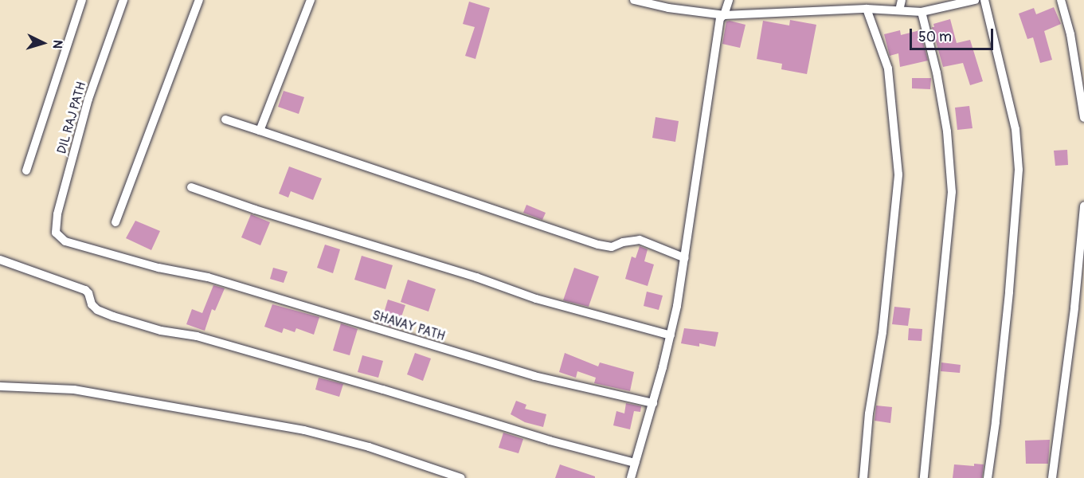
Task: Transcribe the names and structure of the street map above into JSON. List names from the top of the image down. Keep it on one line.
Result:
{"streets":{"street":["DIL RAJ PATH","SHAVAY PATH"]},"crossings":[["DIL RAJ PATH","SHAVAY PATH"]],"scale_bar":"50 m","north":"right"}
